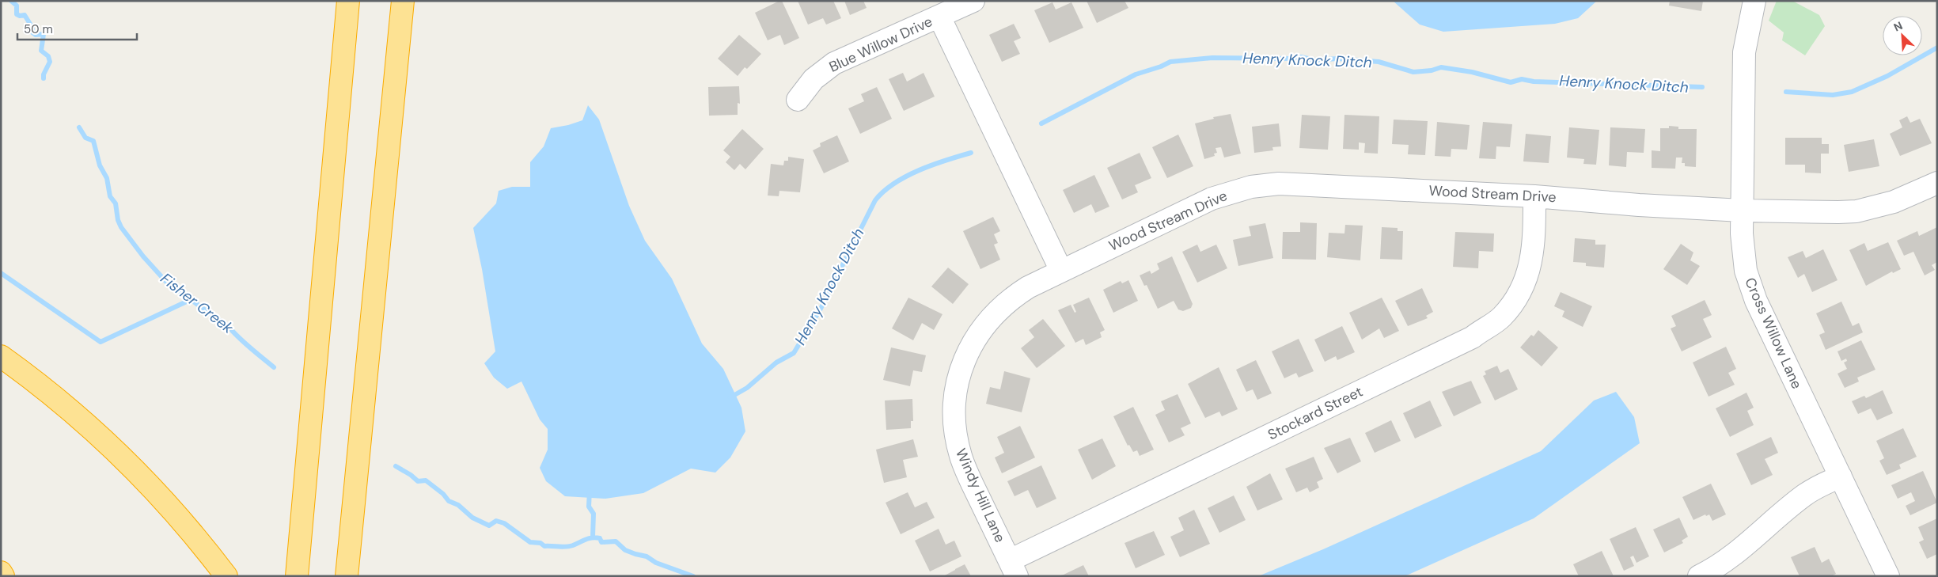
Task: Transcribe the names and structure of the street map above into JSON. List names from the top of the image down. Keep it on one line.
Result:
{"streets":{"street":["Blue Willow Drive","Wood Stream Drive","Cross Willow Lane","Stockard Street","Windy Hill Lane"]},"crossings":[["Wood Stream Drive","Cross Willow Lane"],["Wood Stream Drive","Stockard Street"],["Wood Stream Drive","Windy Hill Lane"],["Stockard Street","Windy Hill Lane"]],"water":["Henry Knock Ditch","Fisher Creek"],"scale_bar":"50 m","north":"top left"}
